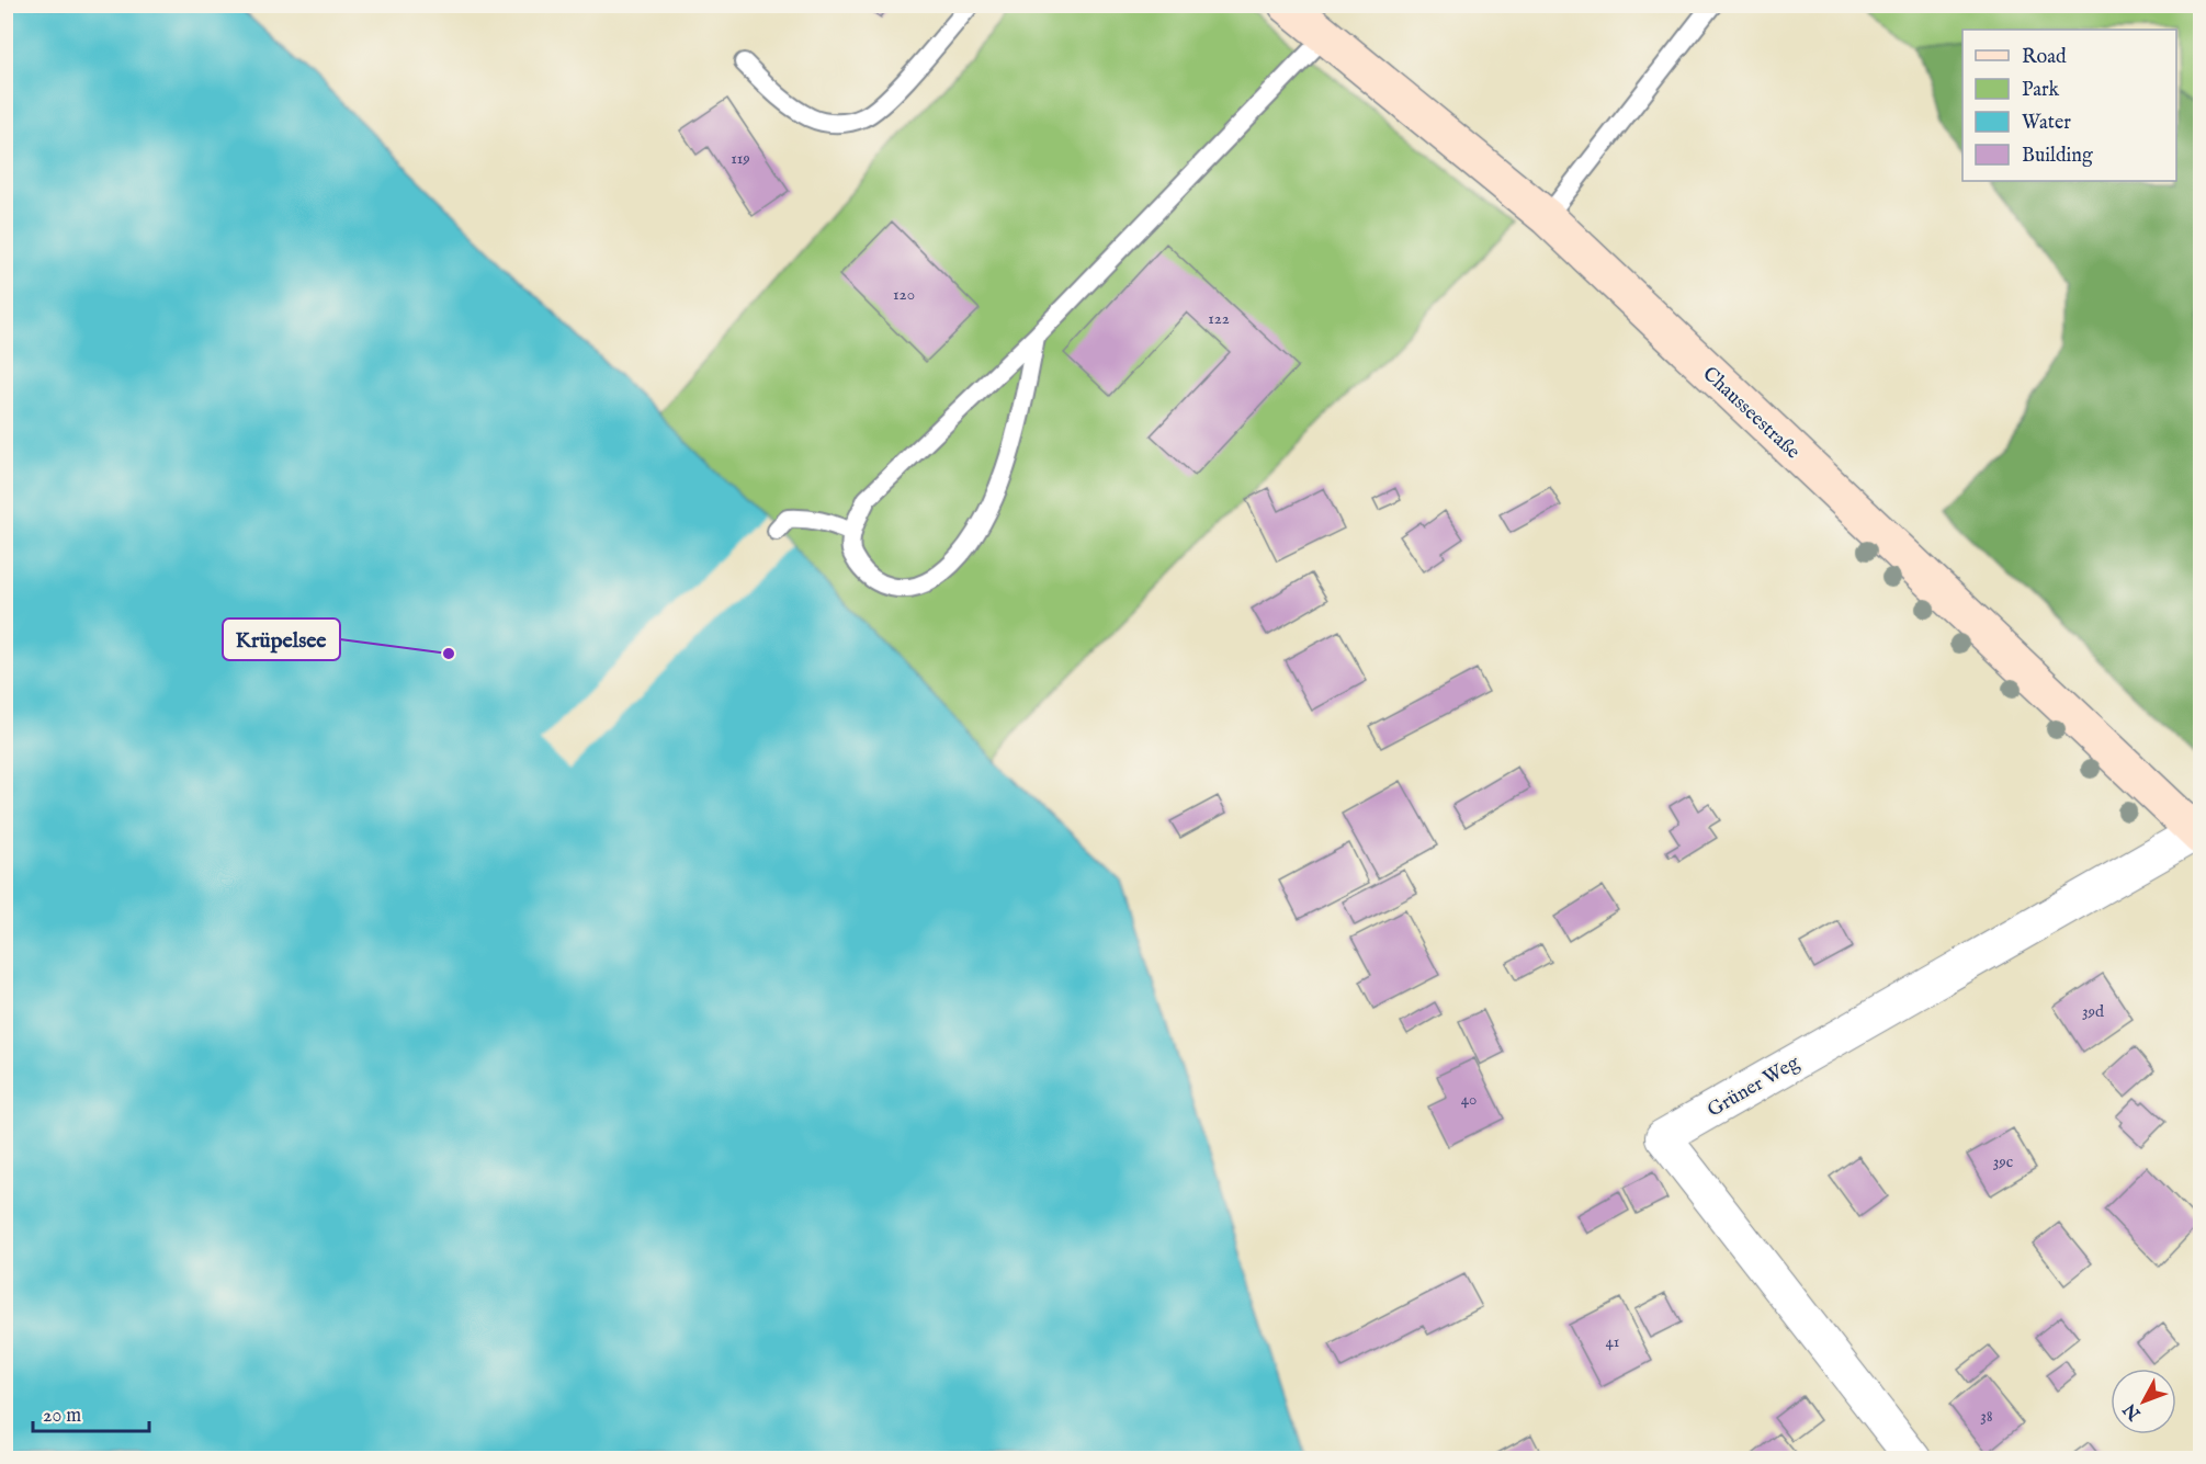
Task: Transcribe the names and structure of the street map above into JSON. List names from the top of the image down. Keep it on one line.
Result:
{"streets":{"main road":["Chausseestraße"],"street":["Grüner Weg"]},"crossings":[["Chausseestraße","Grüner Weg"]],"places":["Krüpelsee"],"house_numbers":["119","120","122","39d","40","39c","41","38"],"legend":["Road","Park","Water","Building"],"scale_bar":"20 m","north":"bottom left"}
